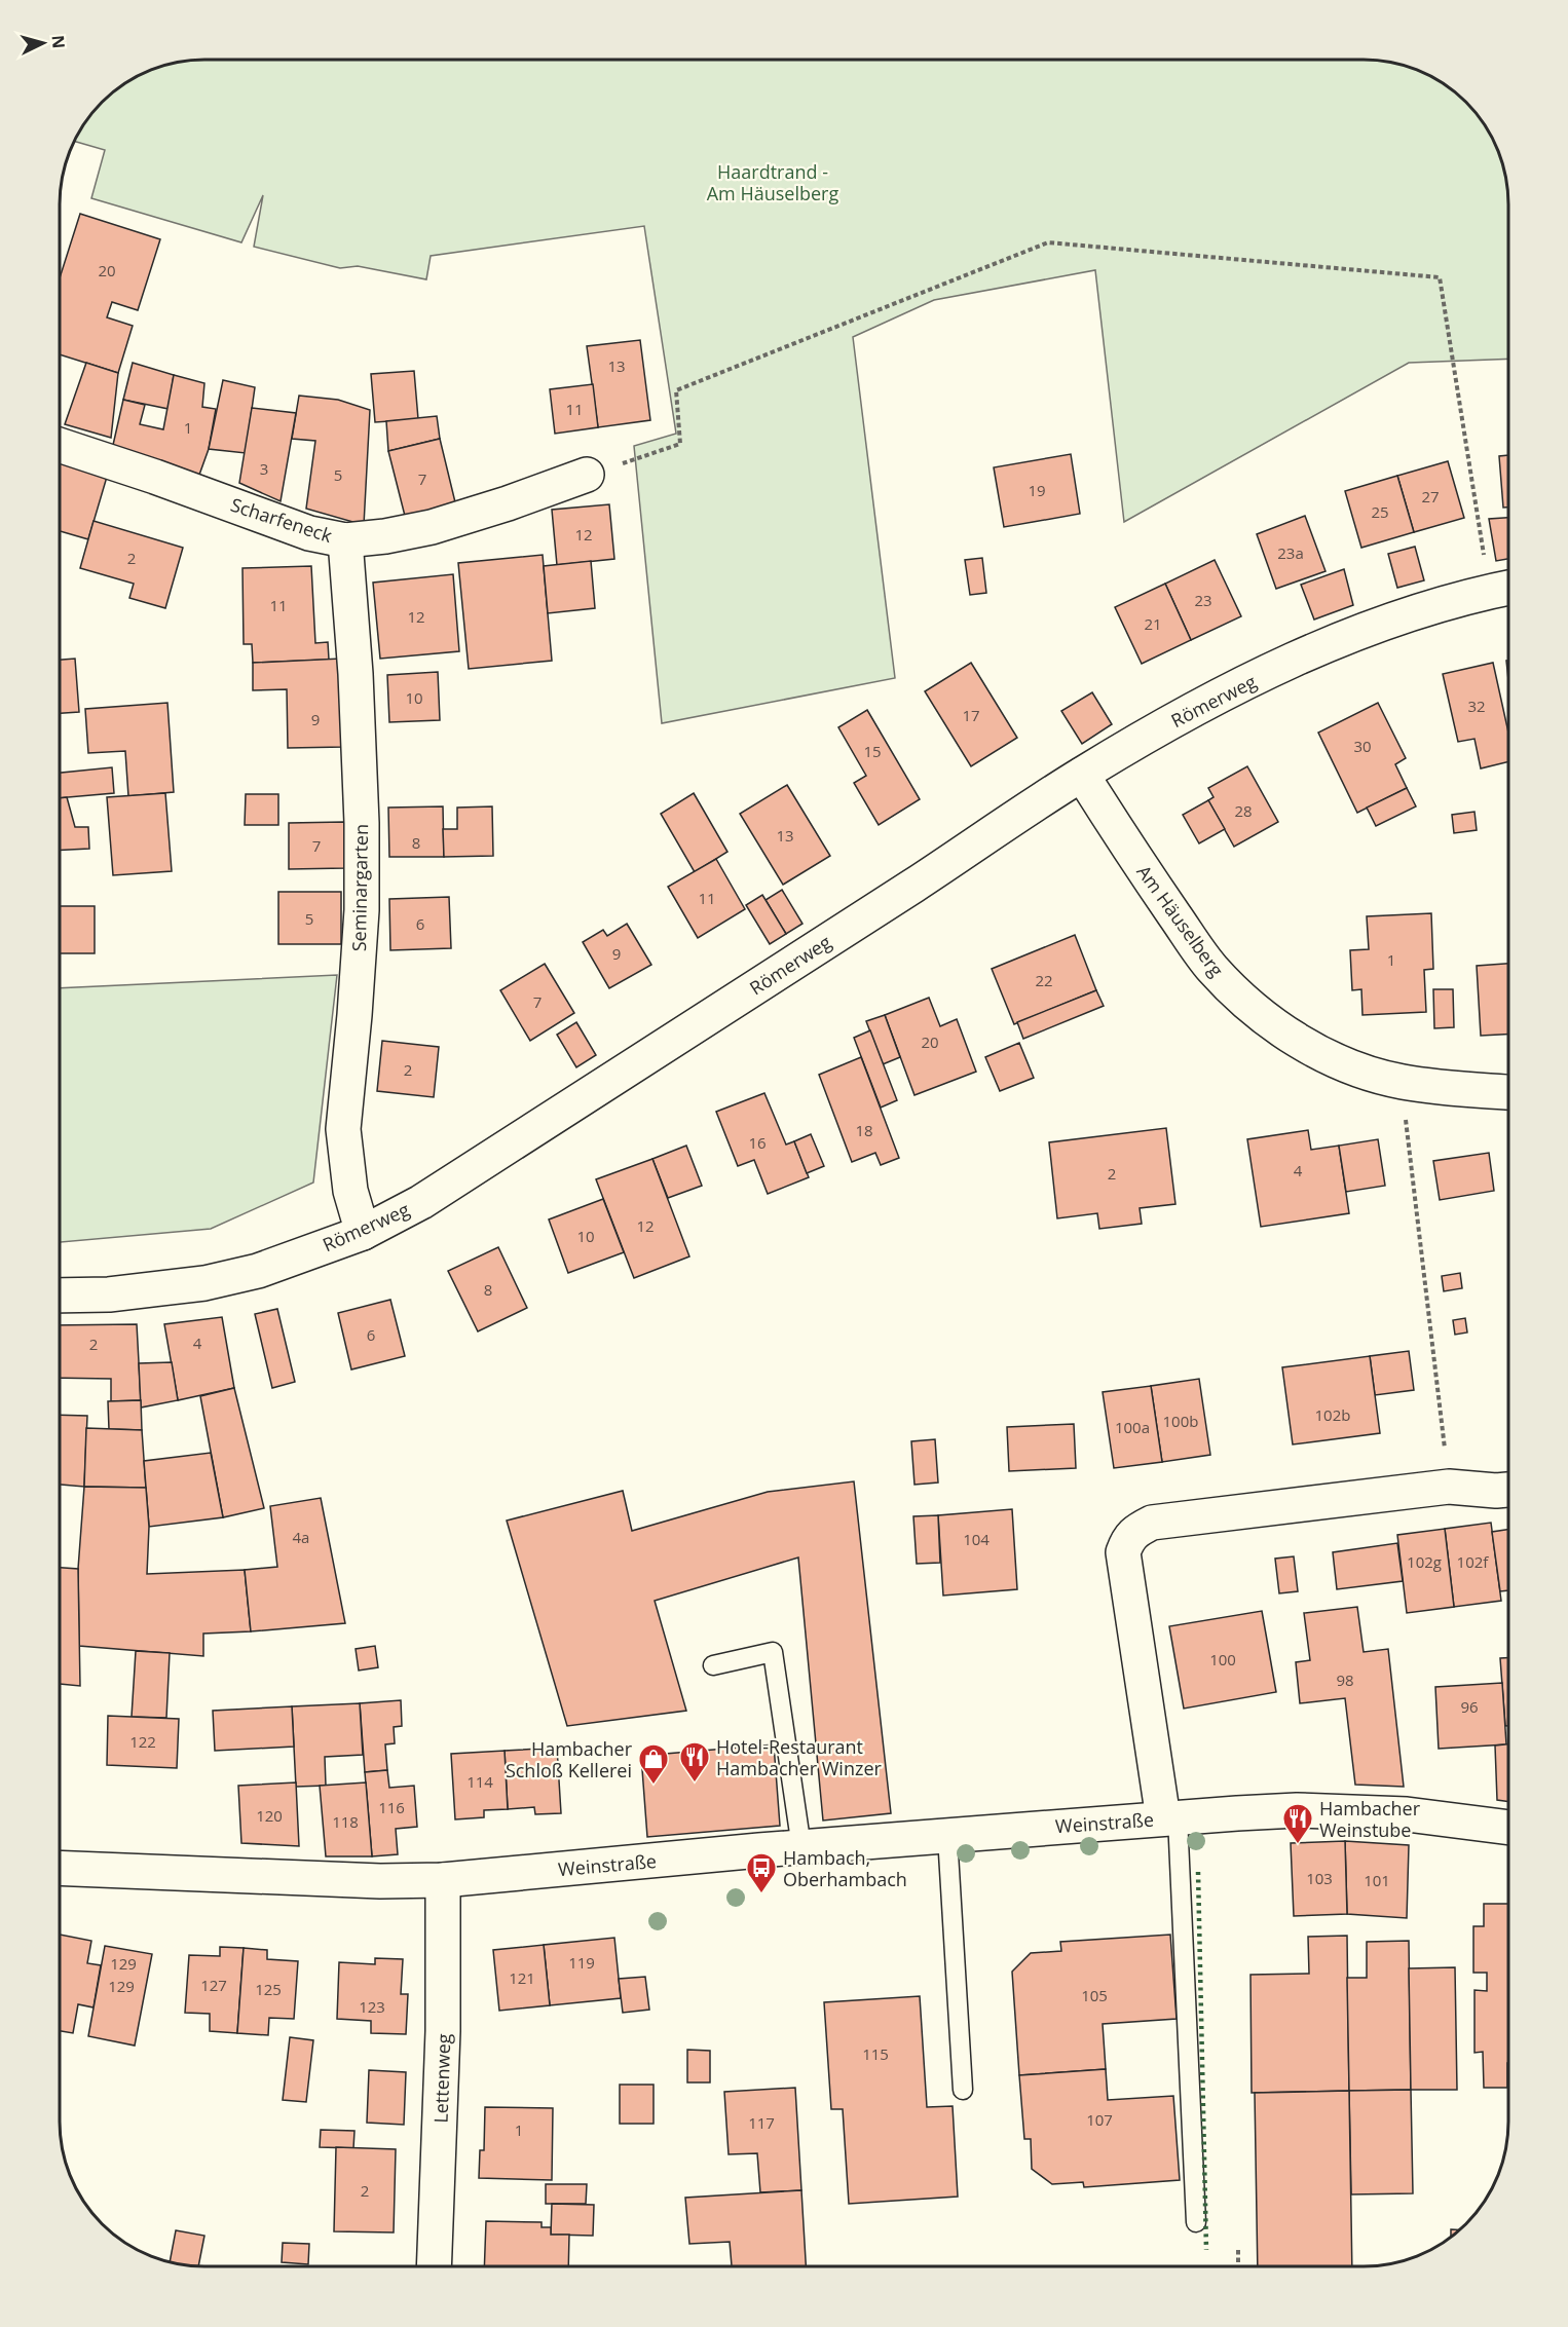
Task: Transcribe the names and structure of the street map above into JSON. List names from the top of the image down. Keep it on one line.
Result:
{"streets":{"street":["Scharfeneck","Römerweg","Seminargarten","Am Häuselberg","Weinstraße","Lettenweg"]},"crossings":[["Scharfeneck","Seminargarten"],["Römerweg","Seminargarten"],["Römerweg","Am Häuselberg"],["Weinstraße","Lettenweg"]],"parks":["Haardtrand - Am Häuselberg"],"places":{"restaurant":["Hotel-Restaurant Hambacher Winzer","Hambacher Weinstube"],"shop":["Hambacher Schloß Kellerei"],"bus stop":["Hambach, Oberhambach"]},"house_numbers":["20","13","11","1","3","5","7","19","27","25","12","23a","2","23","11","12","21","10","32","17","9","30","15","28","13","8","7","11","5","6","9","1","22","7","20","2","18","16","4","2","12","10","8","6","4","2","102b","100b","100a","4a","104","102g","102f","100","98","96","122","114","116","120","118","103","101","119","129","121","127","129","125","105","123","115","107","117","1","2"],"north":"right"}
